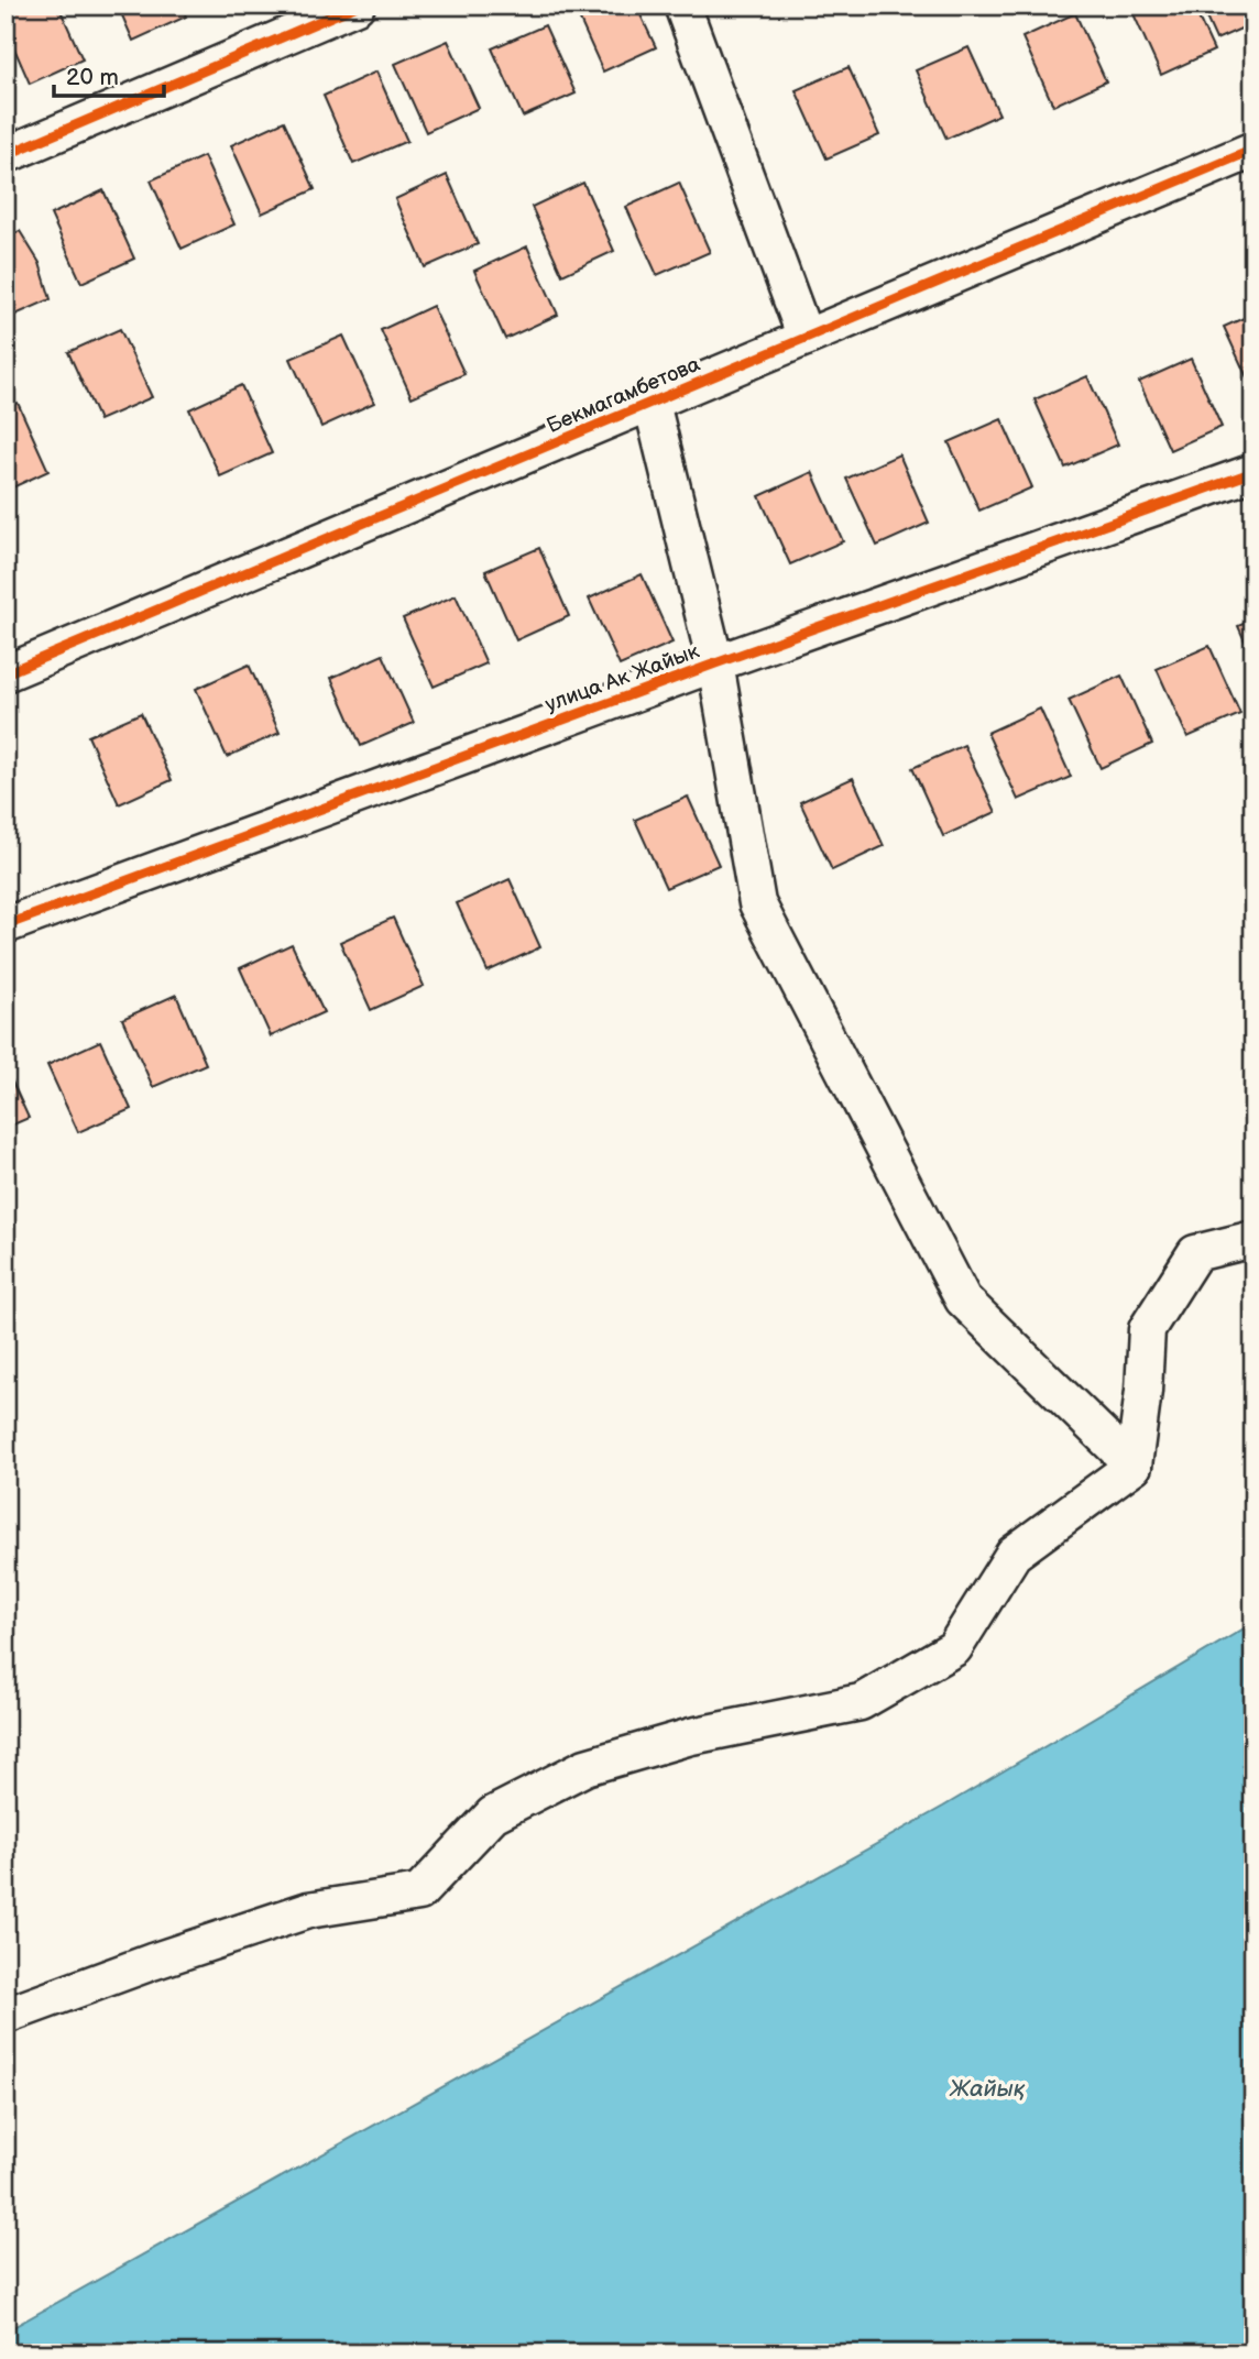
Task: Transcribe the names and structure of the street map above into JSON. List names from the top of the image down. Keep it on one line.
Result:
{"streets":{"street":["Бекмагамбетова","улица Ак Жайык"]},"water":["Жайық"],"scale_bar":"20 m"}
